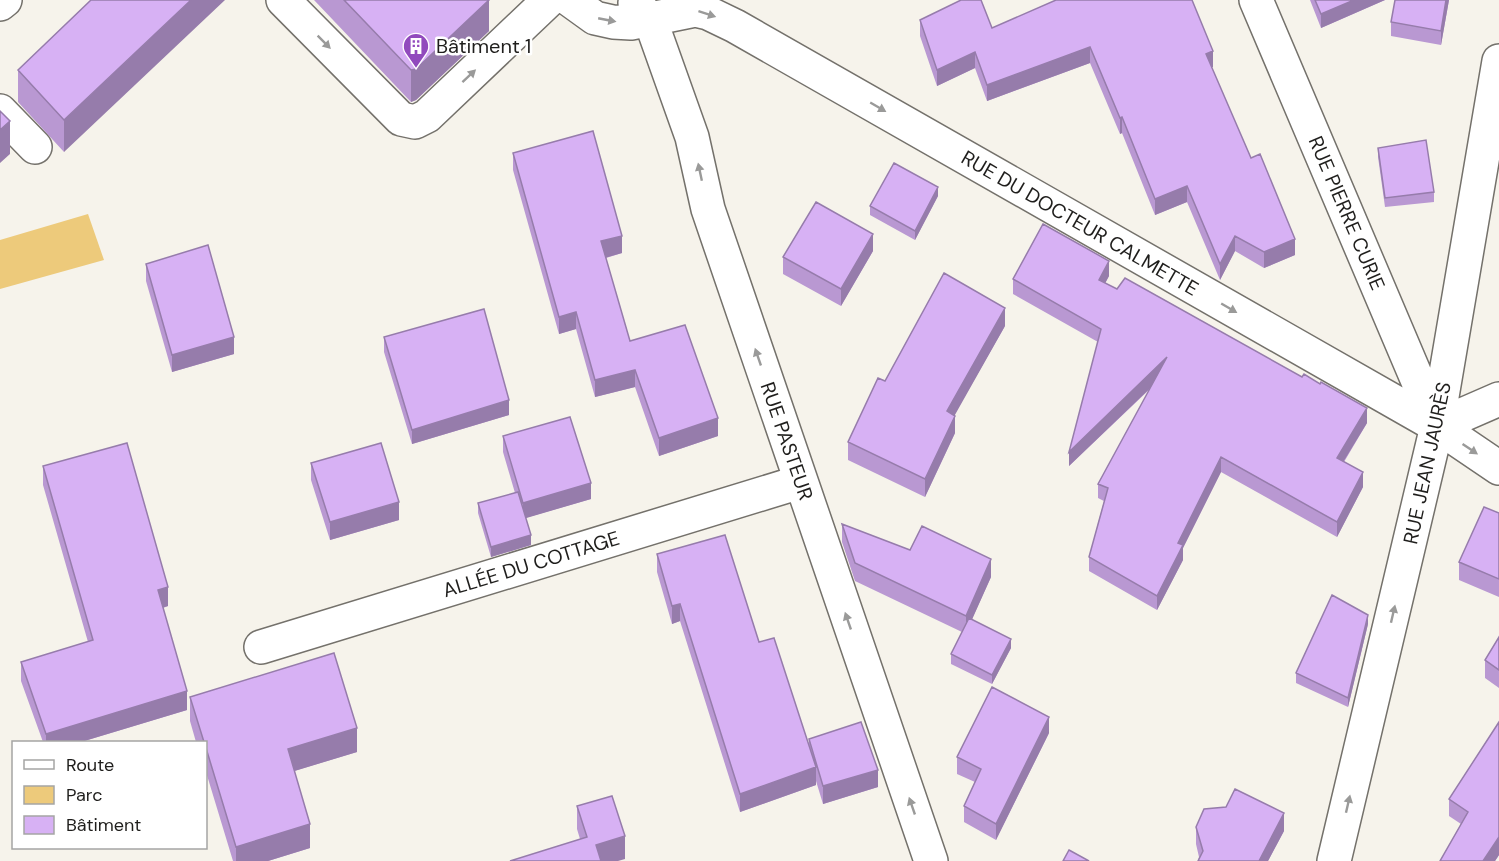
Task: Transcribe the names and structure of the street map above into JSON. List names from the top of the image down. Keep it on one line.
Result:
{"streets":{"street":["RUE PIERRE CURIE","RUE DU DOCTEUR CALMETTE","RUE PASTEUR","RUE JEAN JAURÈS","ALLÉE DU COTTAGE"]},"crossings":[["RUE PIERRE CURIE","RUE DU DOCTEUR CALMETTE"],["RUE PIERRE CURIE","RUE JEAN JAURÈS"],["RUE DU DOCTEUR CALMETTE","RUE PASTEUR"],["RUE DU DOCTEUR CALMETTE","RUE JEAN JAURÈS"],["RUE PASTEUR","ALLÉE DU COTTAGE"]],"one_way":["RUE DU DOCTEUR CALMETTE","RUE PASTEUR","RUE JEAN JAURÈS"],"places":{"building":["Bâtiment 1"]},"legend":["Route","Parc","Bâtiment"]}
